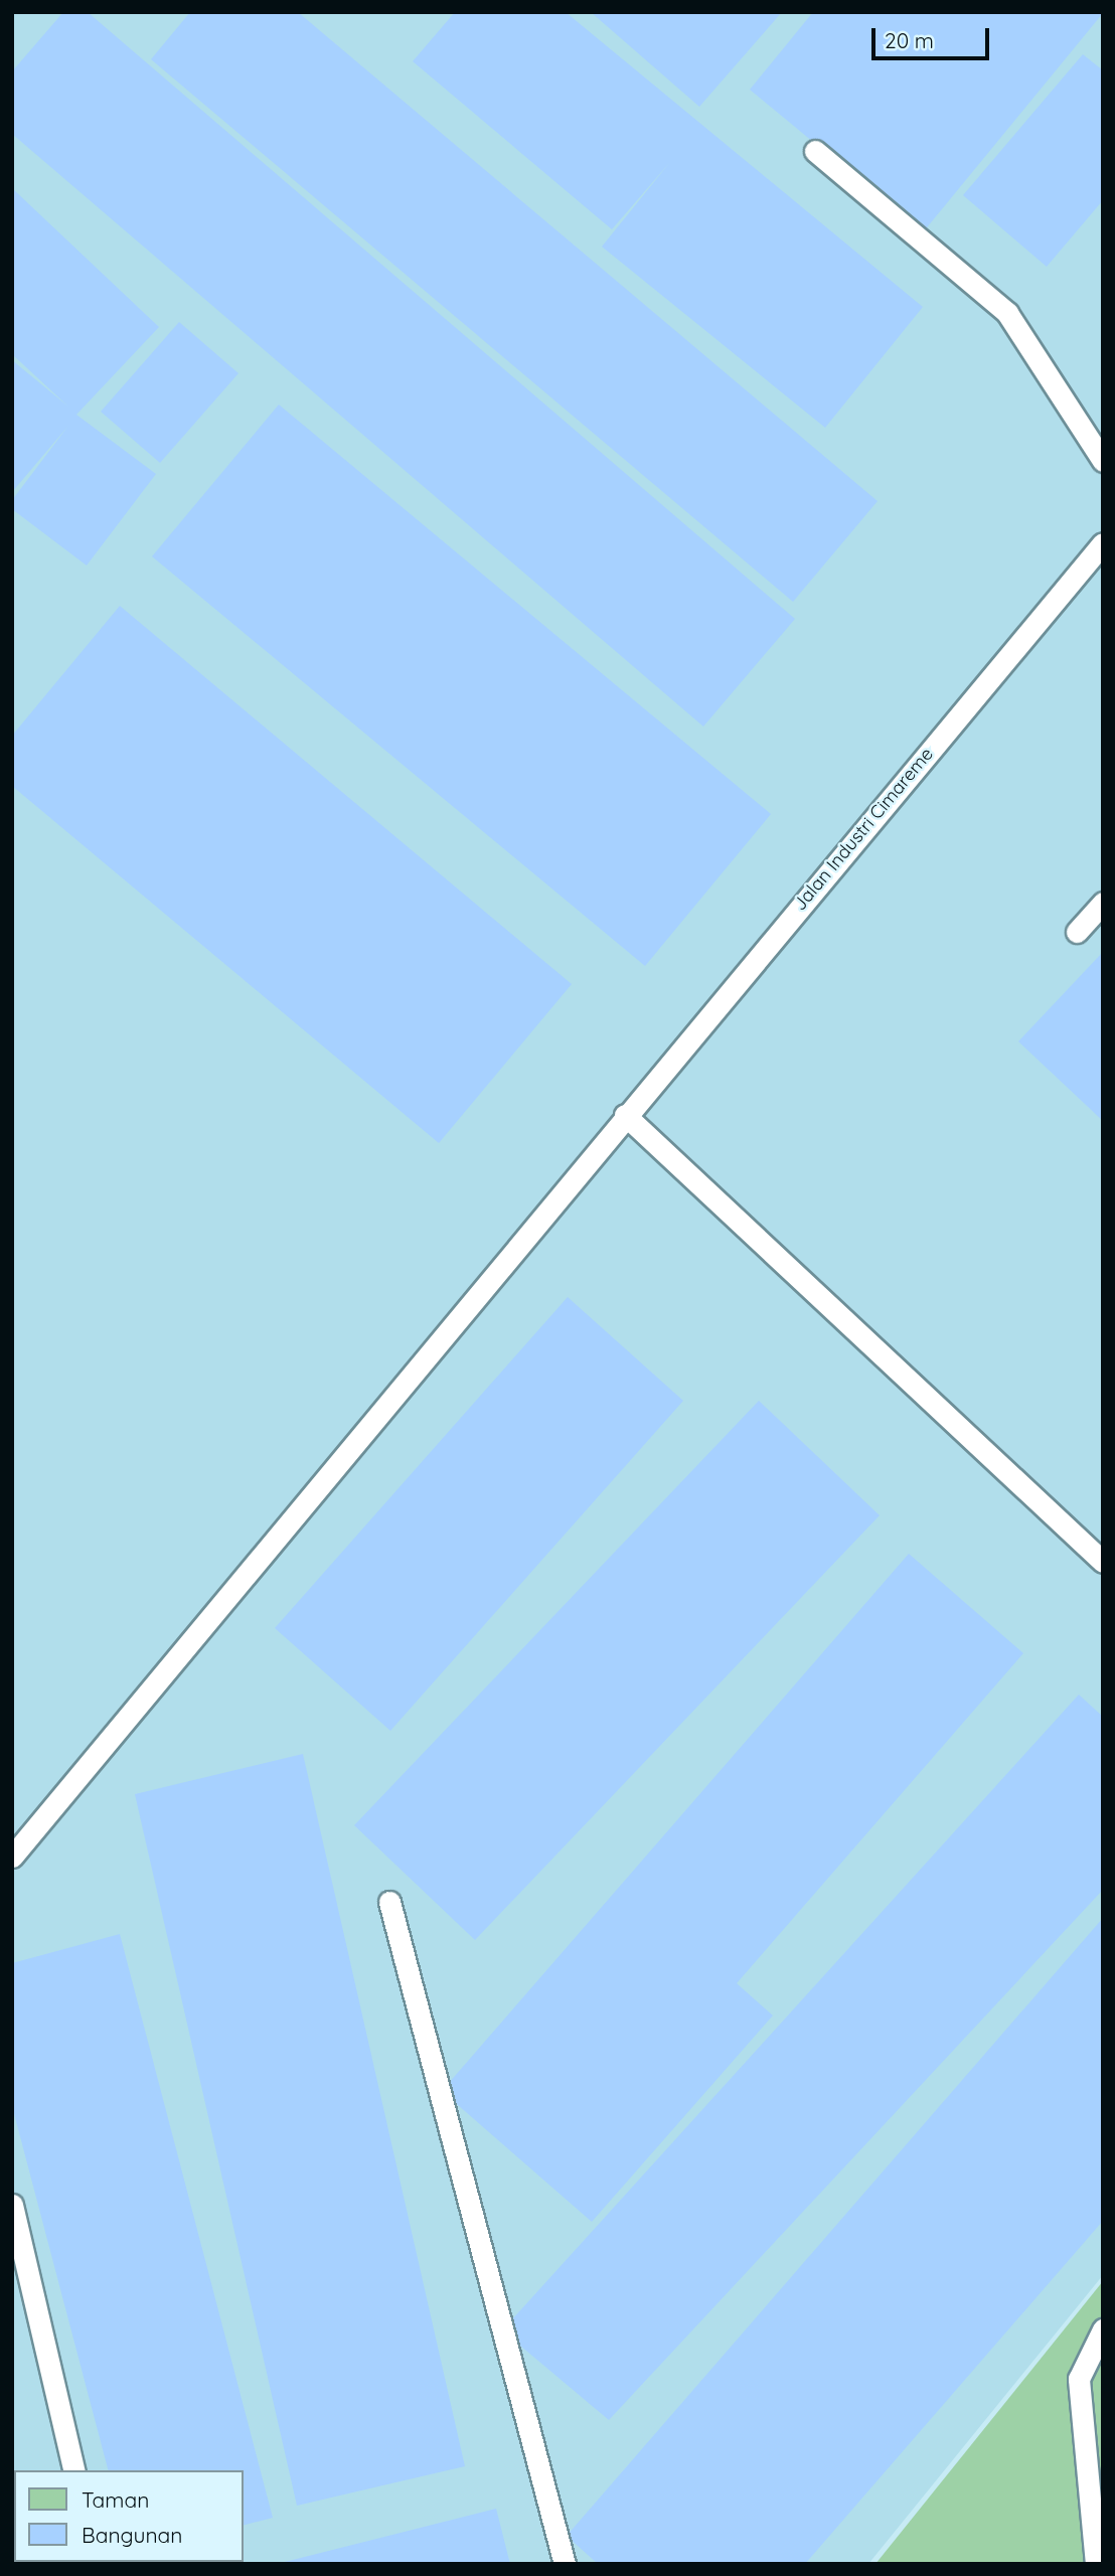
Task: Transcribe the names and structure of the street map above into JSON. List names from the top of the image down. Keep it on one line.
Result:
{"streets":{"lane":["Jalan Industri Cimareme"]},"legend":["Taman","Bangunan"],"scale_bar":"20 m"}
